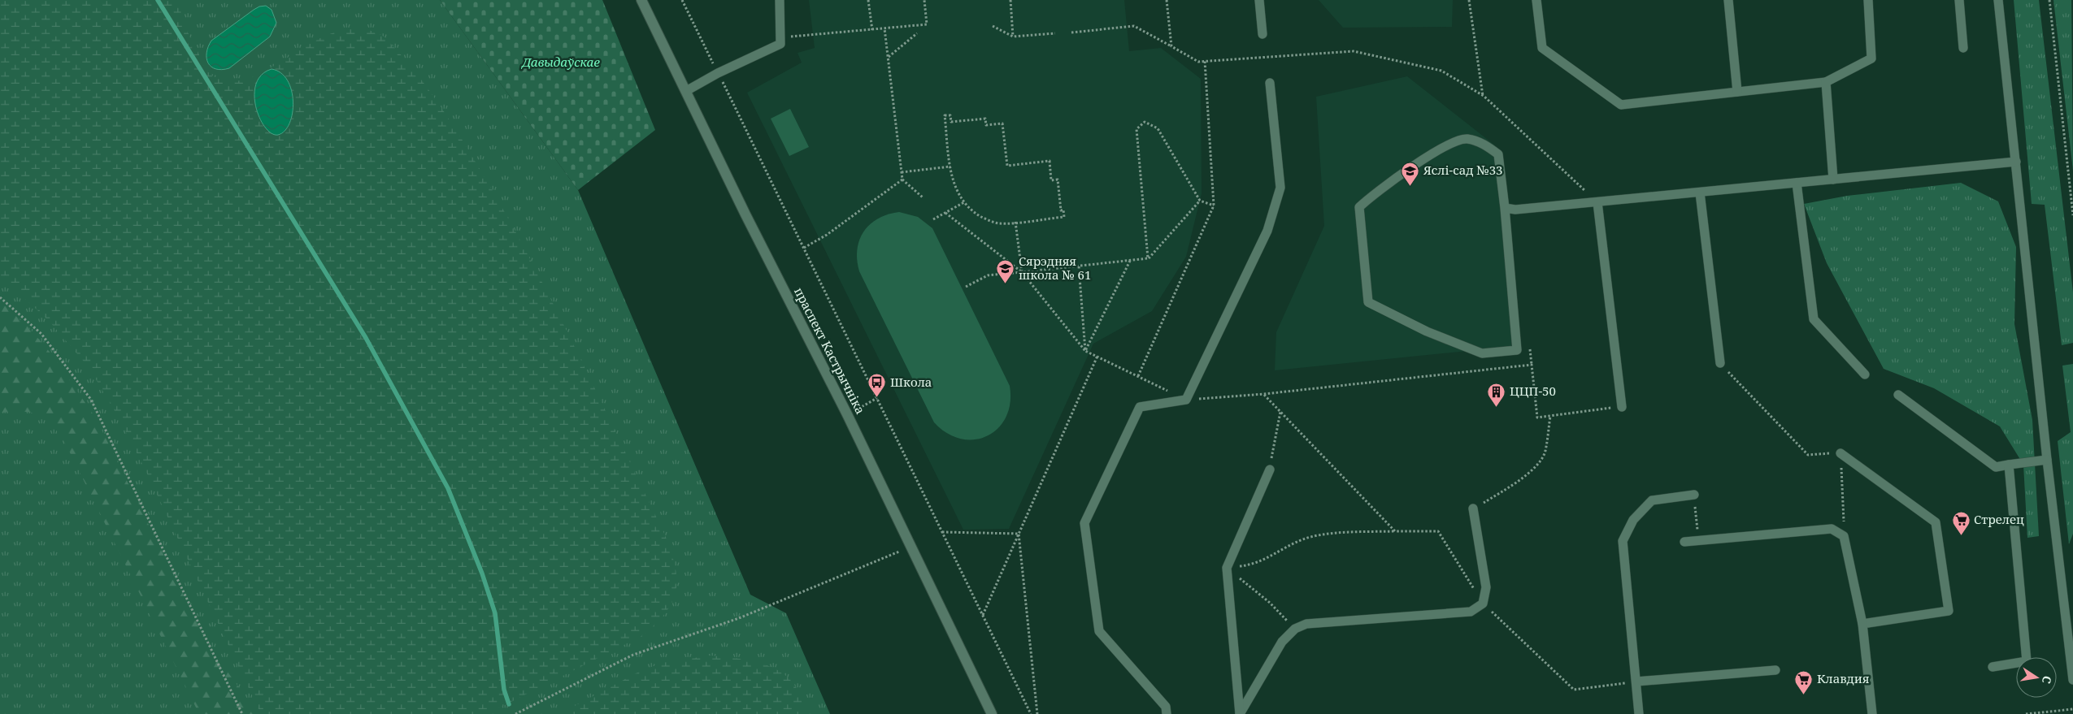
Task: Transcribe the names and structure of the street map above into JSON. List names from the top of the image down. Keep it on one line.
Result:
{"streets":{"main road":["праспект Кастрычніка"]},"parks":["Давыдаўскае"],"places":{"school or university":["Яслі-сад №33","Сярэдняя школа № 61"],"bus stop":["Школа"],"building":["ЦЦП-50"],"supermarket":["Стрелец","Клавдия"]},"north":"right"}
